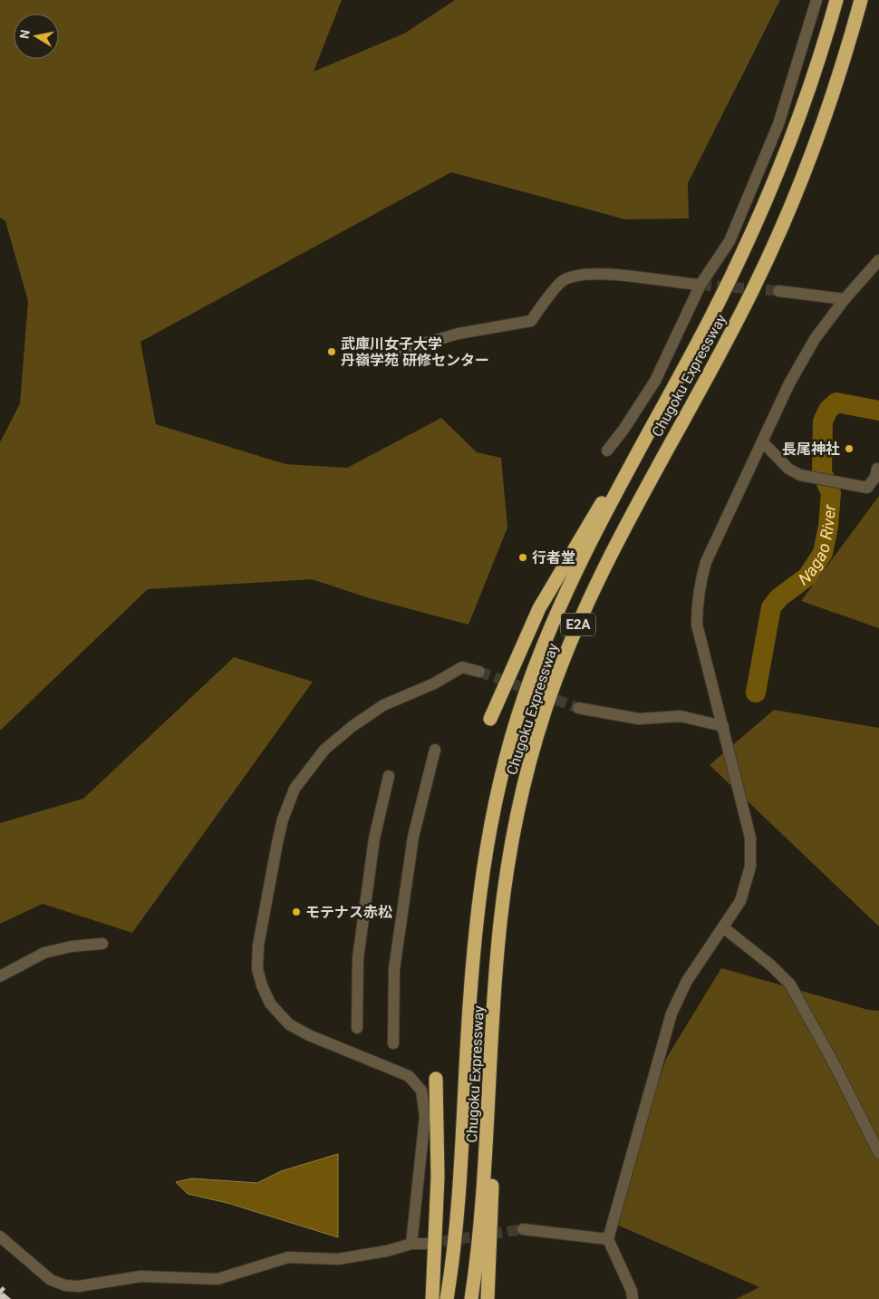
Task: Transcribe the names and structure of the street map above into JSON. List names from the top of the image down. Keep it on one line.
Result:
{"streets":{"highway":["Chugoku Expressway","E2A"]},"water":["Nagao River"],"places":["武庫川女子大学 丹嶺学苑 研修センター","長尾神社","行者堂","モテナス赤松"],"north":"left"}
